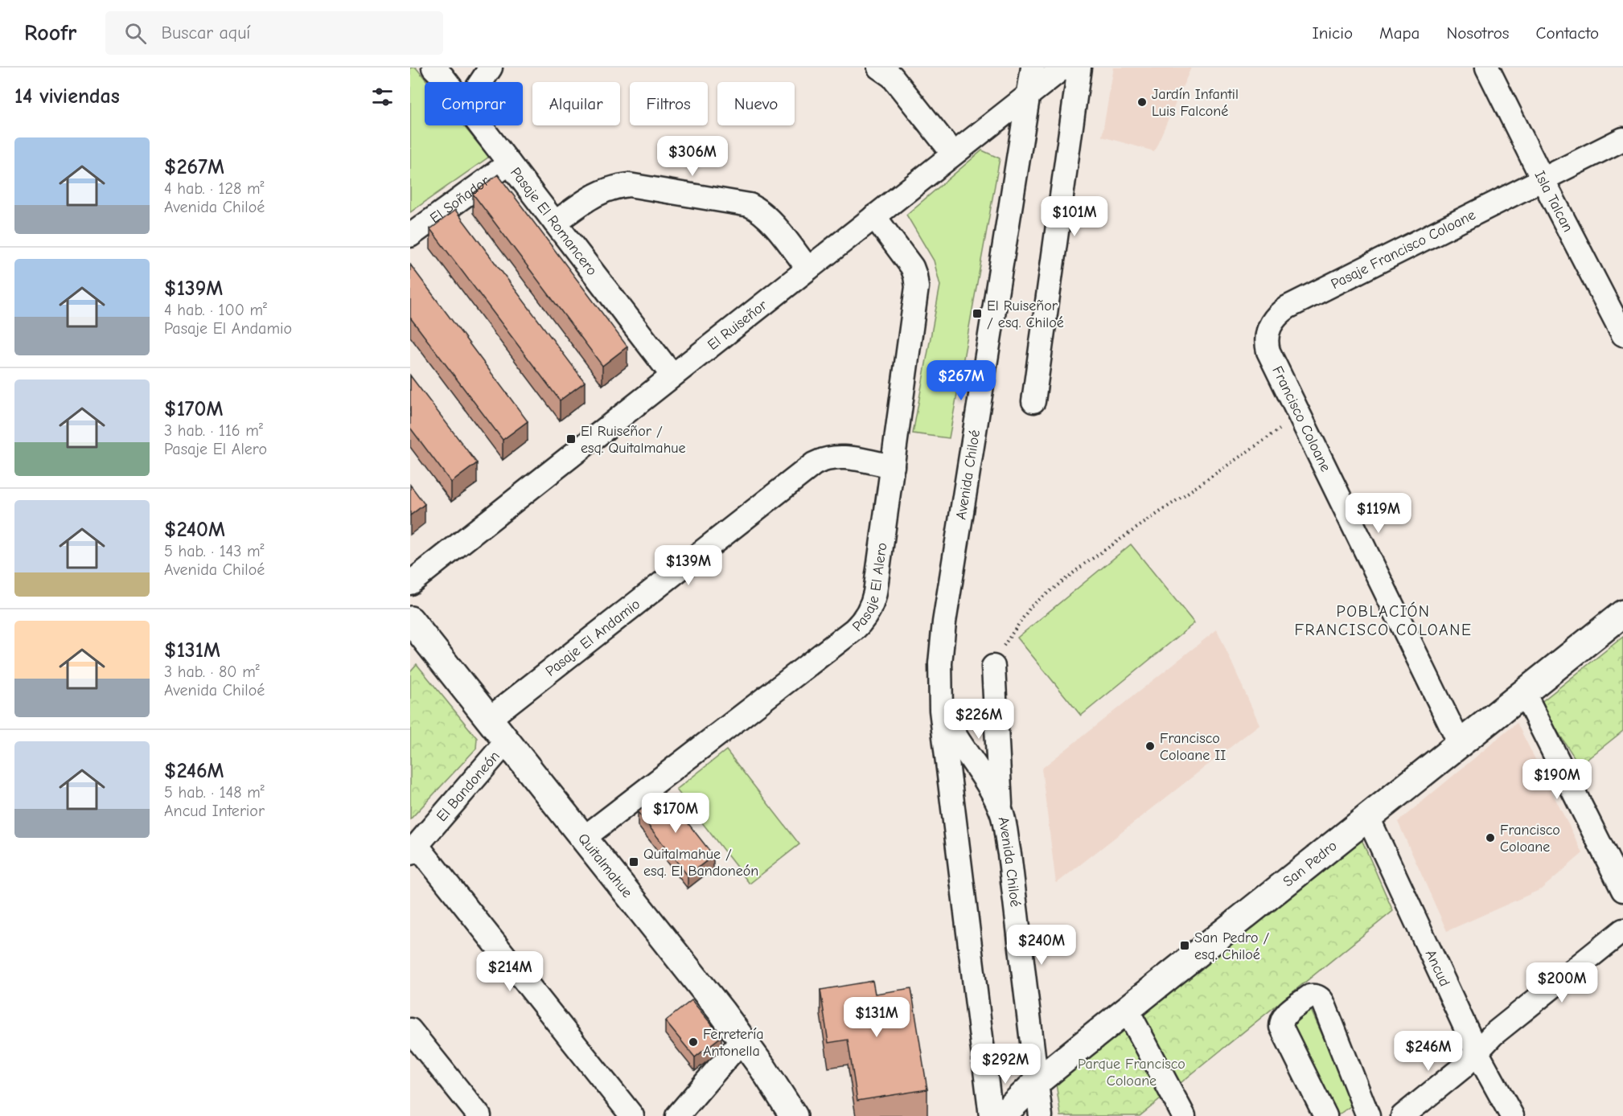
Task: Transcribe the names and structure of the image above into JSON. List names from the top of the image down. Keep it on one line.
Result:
{"streets":{"street":["El Soñador","Isla Talcan","Pasaje El Romancero","Pasaje Francisco Coloane","El Ruiseñor","Francisco Coloane","Avenida Chiloé","Pasaje El Alero","Pasaje El Andamio","El Bandoneón","San Pedro","Quitalmahue","Ancud"]},"crossings":[["El Soñador","Pasaje El Romancero"],["Isla Talcan","Pasaje Francisco Coloane"],["Pasaje El Romancero","El Ruiseñor"],["Pasaje Francisco Coloane","Francisco Coloane"],["El Ruiseñor","Avenida Chiloé"],["El Ruiseñor","Pasaje El Alero"],["Francisco Coloane","San Pedro"],["Avenida Chiloé","San Pedro"],["Pasaje El Alero","Pasaje El Andamio"],["Pasaje El Alero","Quitalmahue"],["Pasaje El Andamio","Quitalmahue"],["El Bandoneón","Quitalmahue"],["San Pedro","Ancud"]],"districts":["POBLACIÓN FRANCISCO COLOANE"],"parks":["Parque Francisco Coloane"],"places":{"other":["Jardín Infantil Luis Falconé","Francisco Coloane II","Francisco Coloane","Ferretería Antonella"],"transit":["El Ruiseñor / esq. Chiloé","El Ruiseñor / esq. Quitalmahue","Quitalmahue / esq. El Bandoneón","San Pedro / esq. Chiloé"]},"page":{"header":"Roofr","search":"Buscar aquí","nav":["Inicio","Mapa","Nosotros","Contacto"],"heading":"14 viviendas","chip":["Comprar","Alquilar","Filtros","Nuevo"],"list":[{"name":"$267M","note":"4 hab. · 128 m² · Avenida Chiloé"},{"name":"$139M","note":"4 hab. · 100 m² · Pasaje El Andamio"},{"name":"$170M","note":"3 hab. · 116 m² · Pasaje El Alero"},{"name":"$240M","note":"5 hab. · 143 m² · Avenida Chiloé"},{"name":"$131M","note":"3 hab. · 80 m² · Avenida Chiloé"},{"name":"$246M","note":"5 hab. · 148 m² · Ancud Interior"}],"price":["$306M","$101M","$267M","$119M","$139M","$226M","$190M","$170M","$240M","$214M","$200M","$131M","$246M","$292M"]}}
